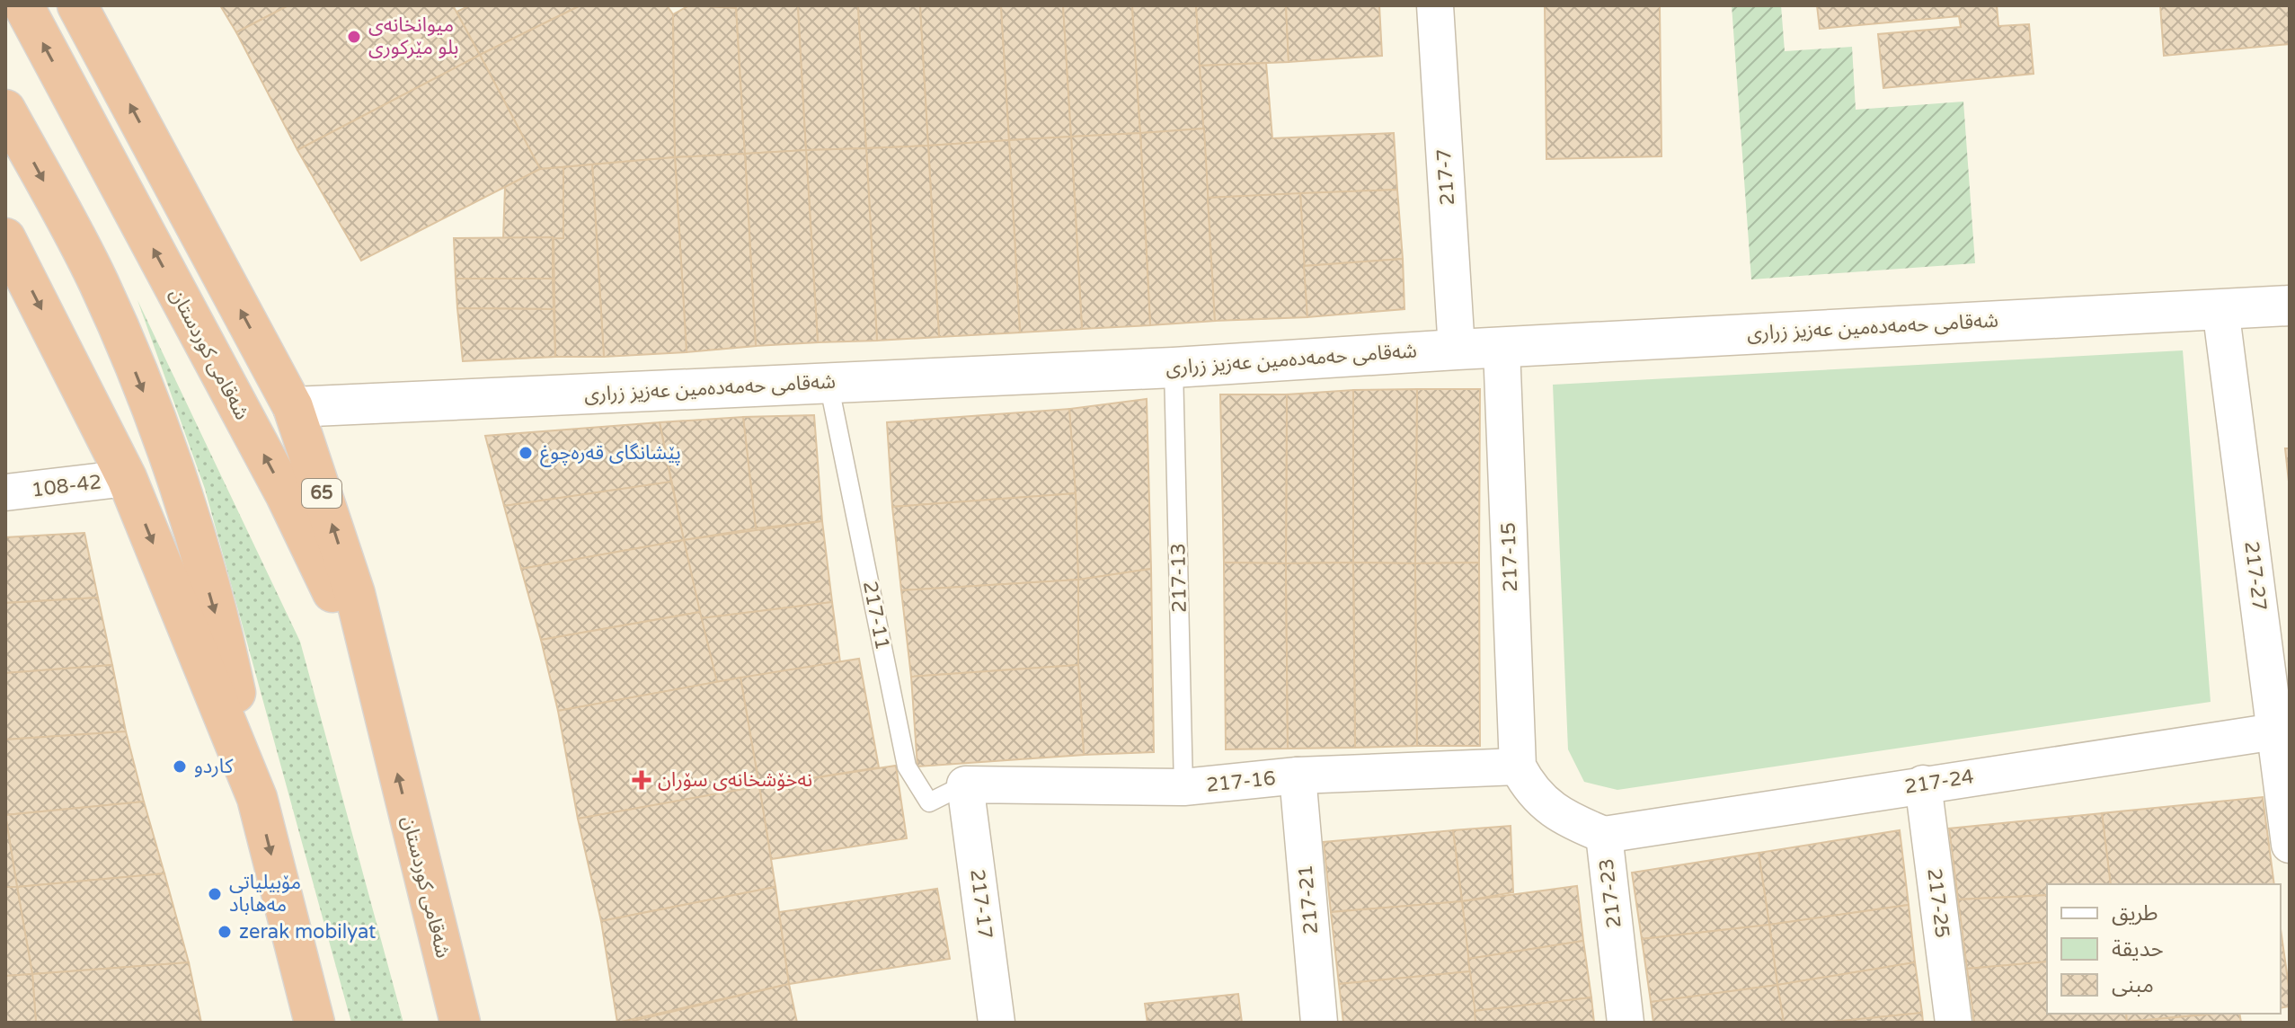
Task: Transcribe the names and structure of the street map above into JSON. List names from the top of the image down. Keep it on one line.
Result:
{"streets":{"highway":["شەقامی کوردستان","65"],"street":["217-7","شەقامی حەمەدەمین عەزیز زراری","108-42","217-15","217-27","217-16","217-24","217-23","217-21","217-25","217-17"],"lane":["217-13","217-11"]},"crossings":[["217-7","شەقامی حەمەدەمین عەزیز زراری"],["شەقامی حەمەدەمین عەزیز زراری","شەقامی کوردستان"],["شەقامی حەمەدەمین عەزیز زراری","217-15"],["شەقامی حەمەدەمین عەزیز زراری","217-27"],["شەقامی حەمەدەمین عەزیز زراری","217-13"],["شەقامی حەمەدەمین عەزیز زراری","217-11"],["217-15","217-16"],["217-15","217-23"],["217-27","217-24"],["217-13","217-16"],["217-11","217-16"],["217-11","217-17"],["217-16","217-23"],["217-16","217-21"],["217-16","217-17"],["217-24","217-23"],["217-24","217-25"]],"places":{"other":["میوانخانەی بلو مێرکوری","پێشانگای قەرەچوغ","كاردو","مۆبیلیاتی مەهاباد","zerak mobilyat"],"health":["نەخۆشخانەی سۆران"]},"legend":["طريق","حديقة","مبنى"]}
